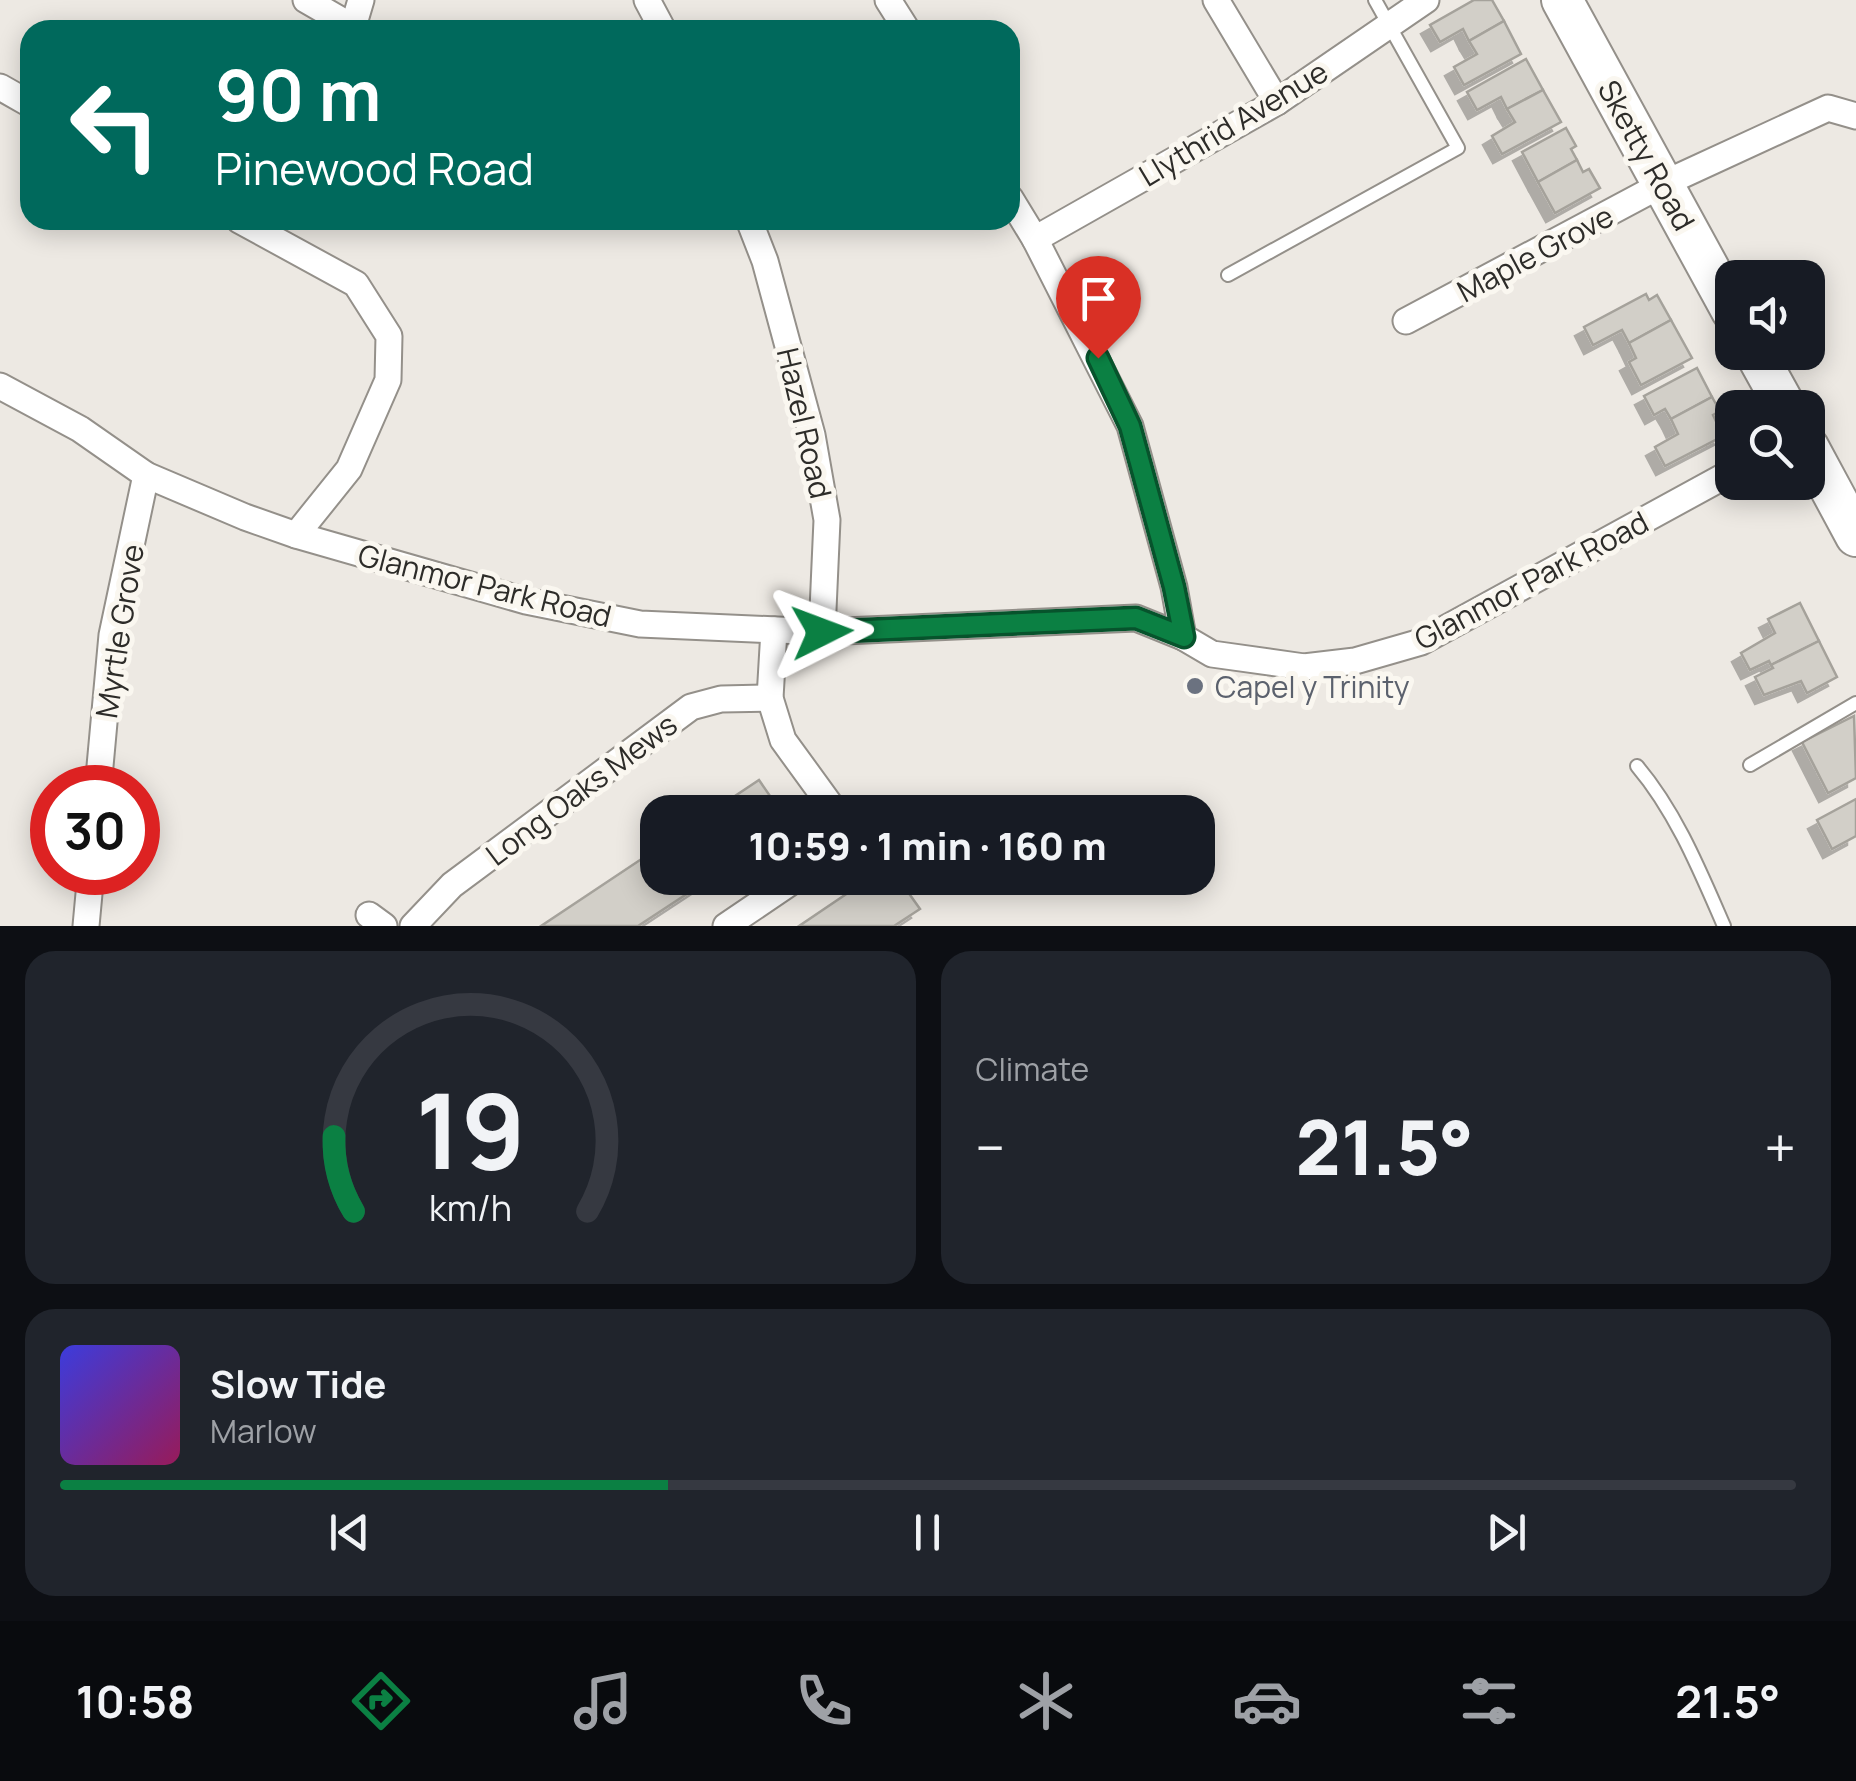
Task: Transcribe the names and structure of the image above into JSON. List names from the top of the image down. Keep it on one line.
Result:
{"streets":{"main road":["Sketty Road"],"street":["Llythrid Avenue","Maple Grove","Hazel Road","Glanmor Park Road","Myrtle Grove","Long Oaks Mews"]},"crossings":[["Sketty Road","Maple Grove"],["Hazel Road","Glanmor Park Road"],["Glanmor Park Road","Myrtle Grove"]],"places":["Capel y Trinity"],"page":{"turn":["90 m","Pinewood Road"],"limit":"30","trip":"10:59 · 1 min · 160 m","tile":"Climate","heat":["−","21.5°","+"],"song":["Slow Tide","Marlow"],"tabs":["10:58","21.5°"],"gauge":["19","km/h"]}}
